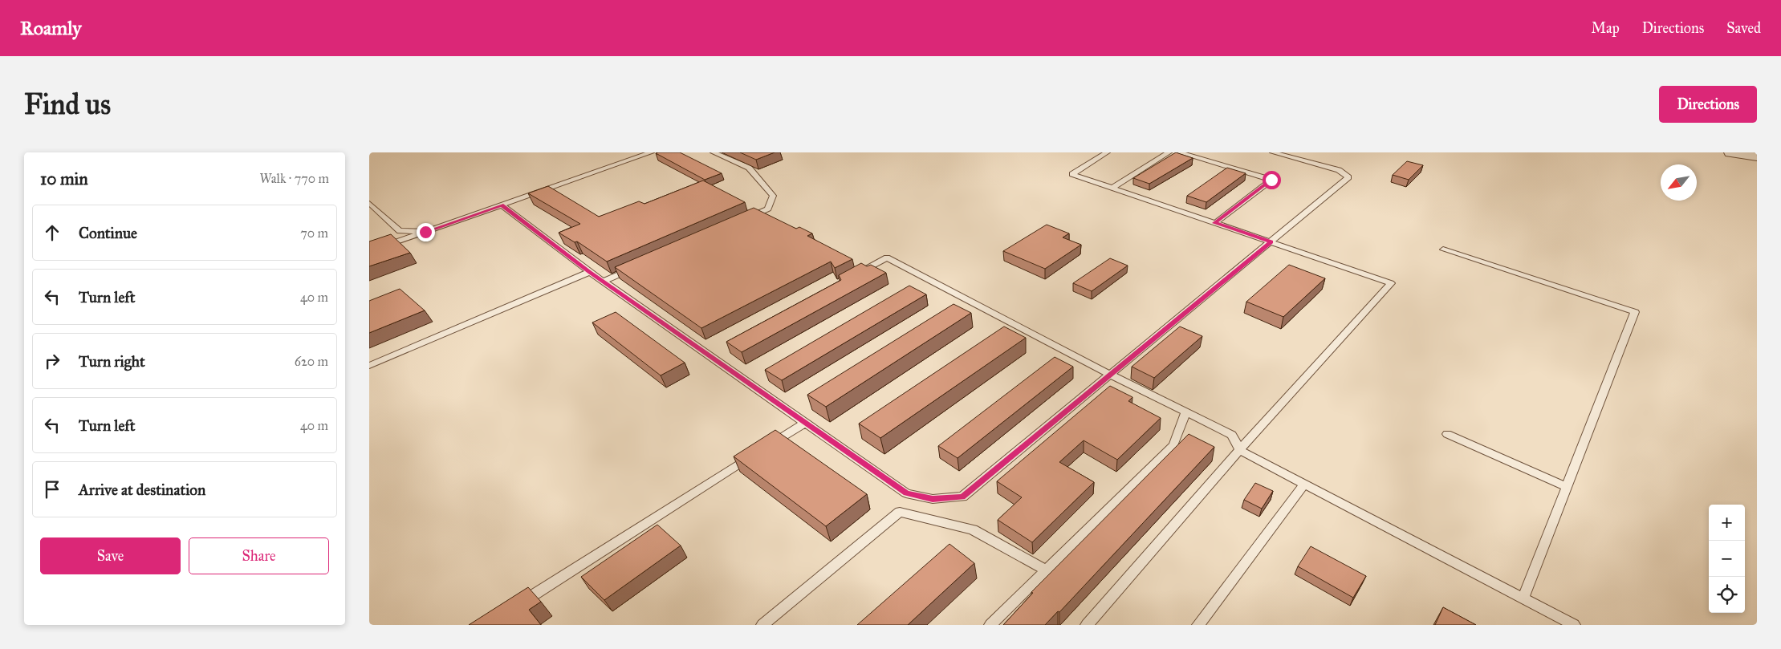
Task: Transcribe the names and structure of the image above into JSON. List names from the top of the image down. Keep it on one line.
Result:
{"north":"bottom left","page":{"header":"Roamly","nav":["Map","Directions","Saved"],"buttons":["Directions",["Save","Share"]],"title":"Find us","heading":["10 min","Walk · 770 m"],"list":[["Continue","70 m"],["Turn left","40 m"],["Turn right","620 m"],["Turn left","40 m"],"Arrive at destination"],"map_buttons":["+","−"]}}
